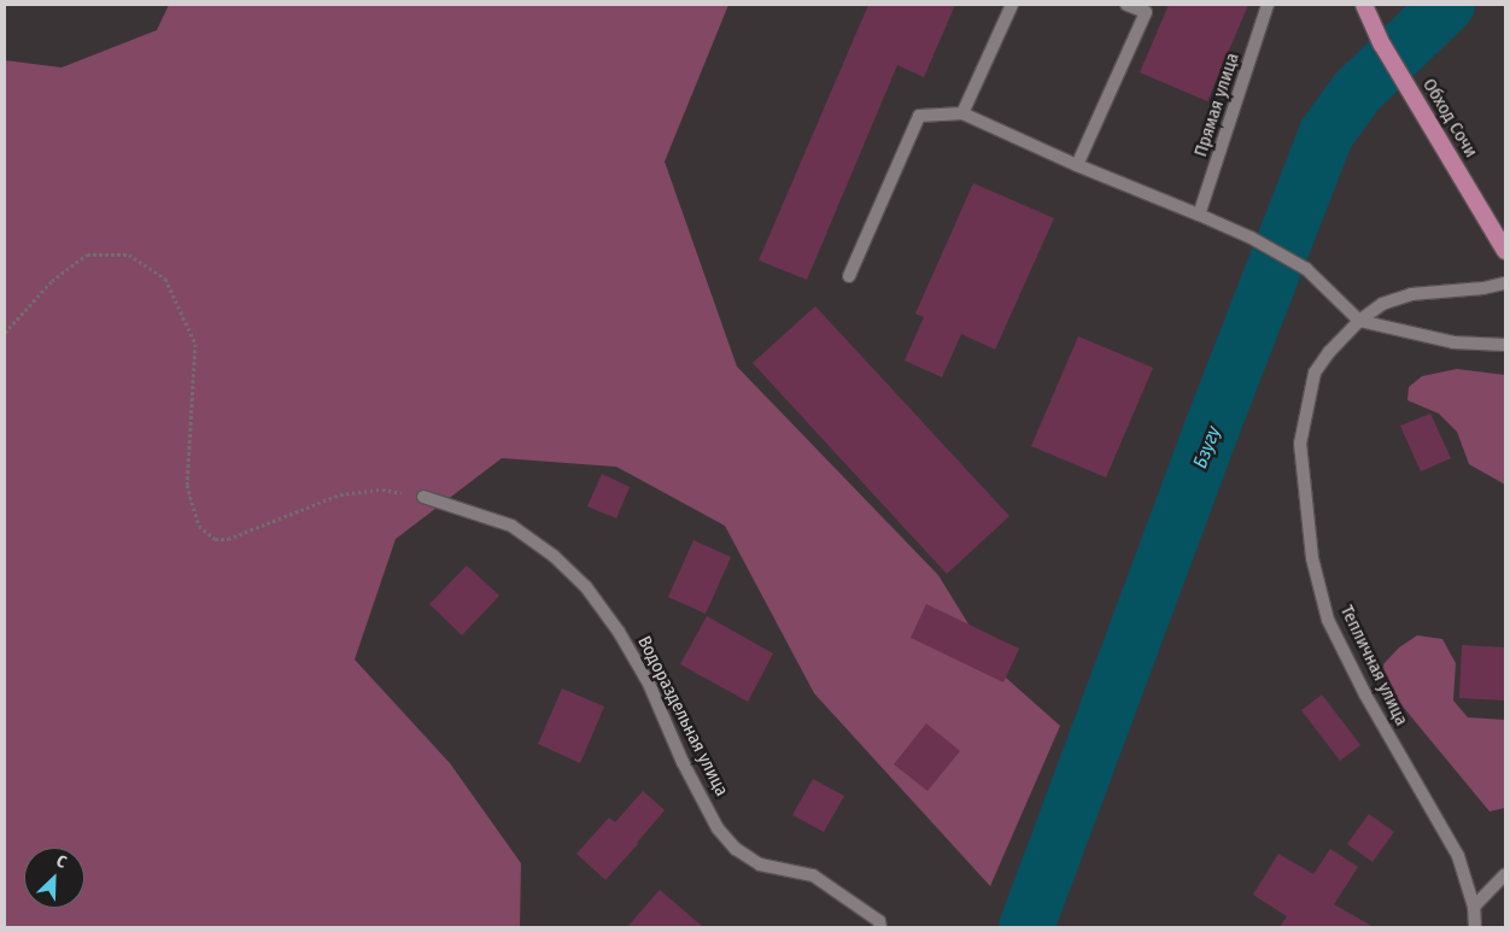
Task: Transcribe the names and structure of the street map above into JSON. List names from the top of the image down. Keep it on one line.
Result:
{"streets":{"highway":["Обход Сочи"],"street":["Прямая улица","Тепличная улица","Водораздельная улица"]},"water":["Бзугу"],"north":"top right"}
